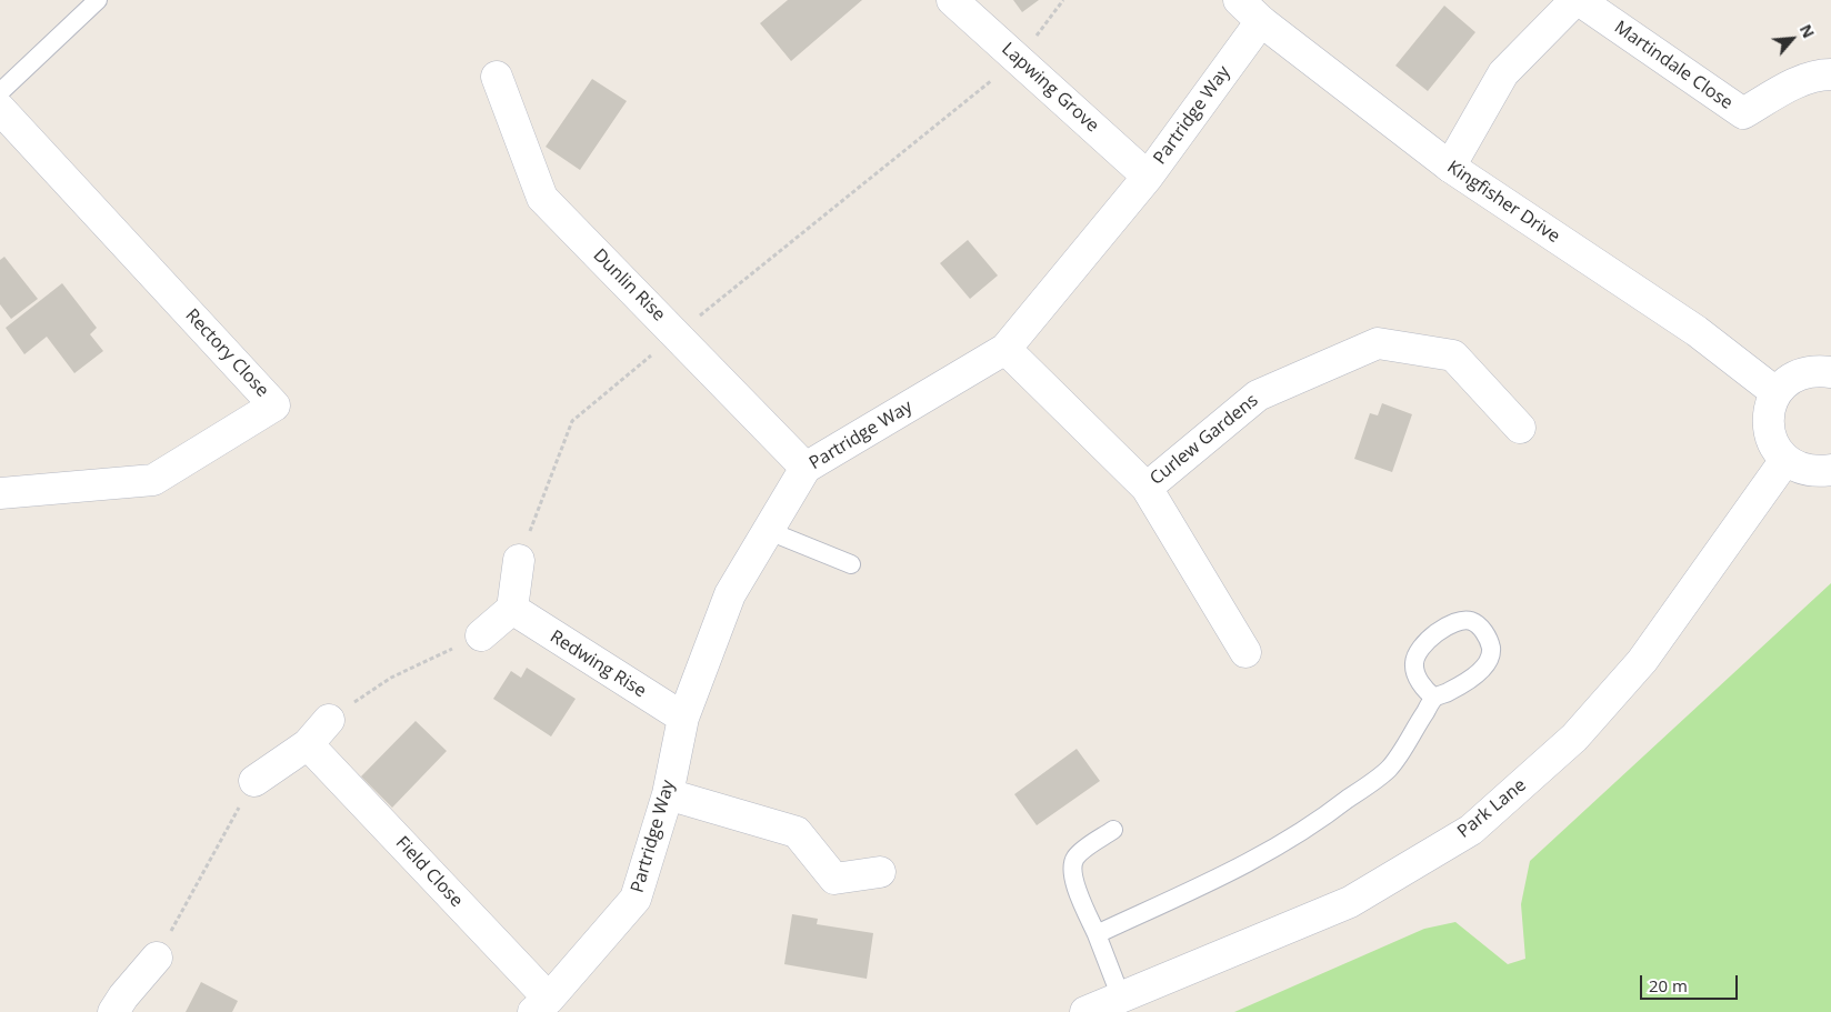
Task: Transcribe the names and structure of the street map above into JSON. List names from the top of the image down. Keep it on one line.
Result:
{"streets":{"street":["Martindale Close","Lapwing Grove","Partridge Way","Kingfisher Drive","Dunlin Rise","Rectory Close","Curlew Gardens","Redwing Rise","Park Lane","Field Close"]},"crossings":[["Lapwing Grove","Partridge Way"],["Partridge Way","Kingfisher Drive"],["Partridge Way","Dunlin Rise"],["Partridge Way","Curlew Gardens"],["Partridge Way","Redwing Rise"],["Partridge Way","Field Close"]],"scale_bar":"20 m","north":"top right"}
